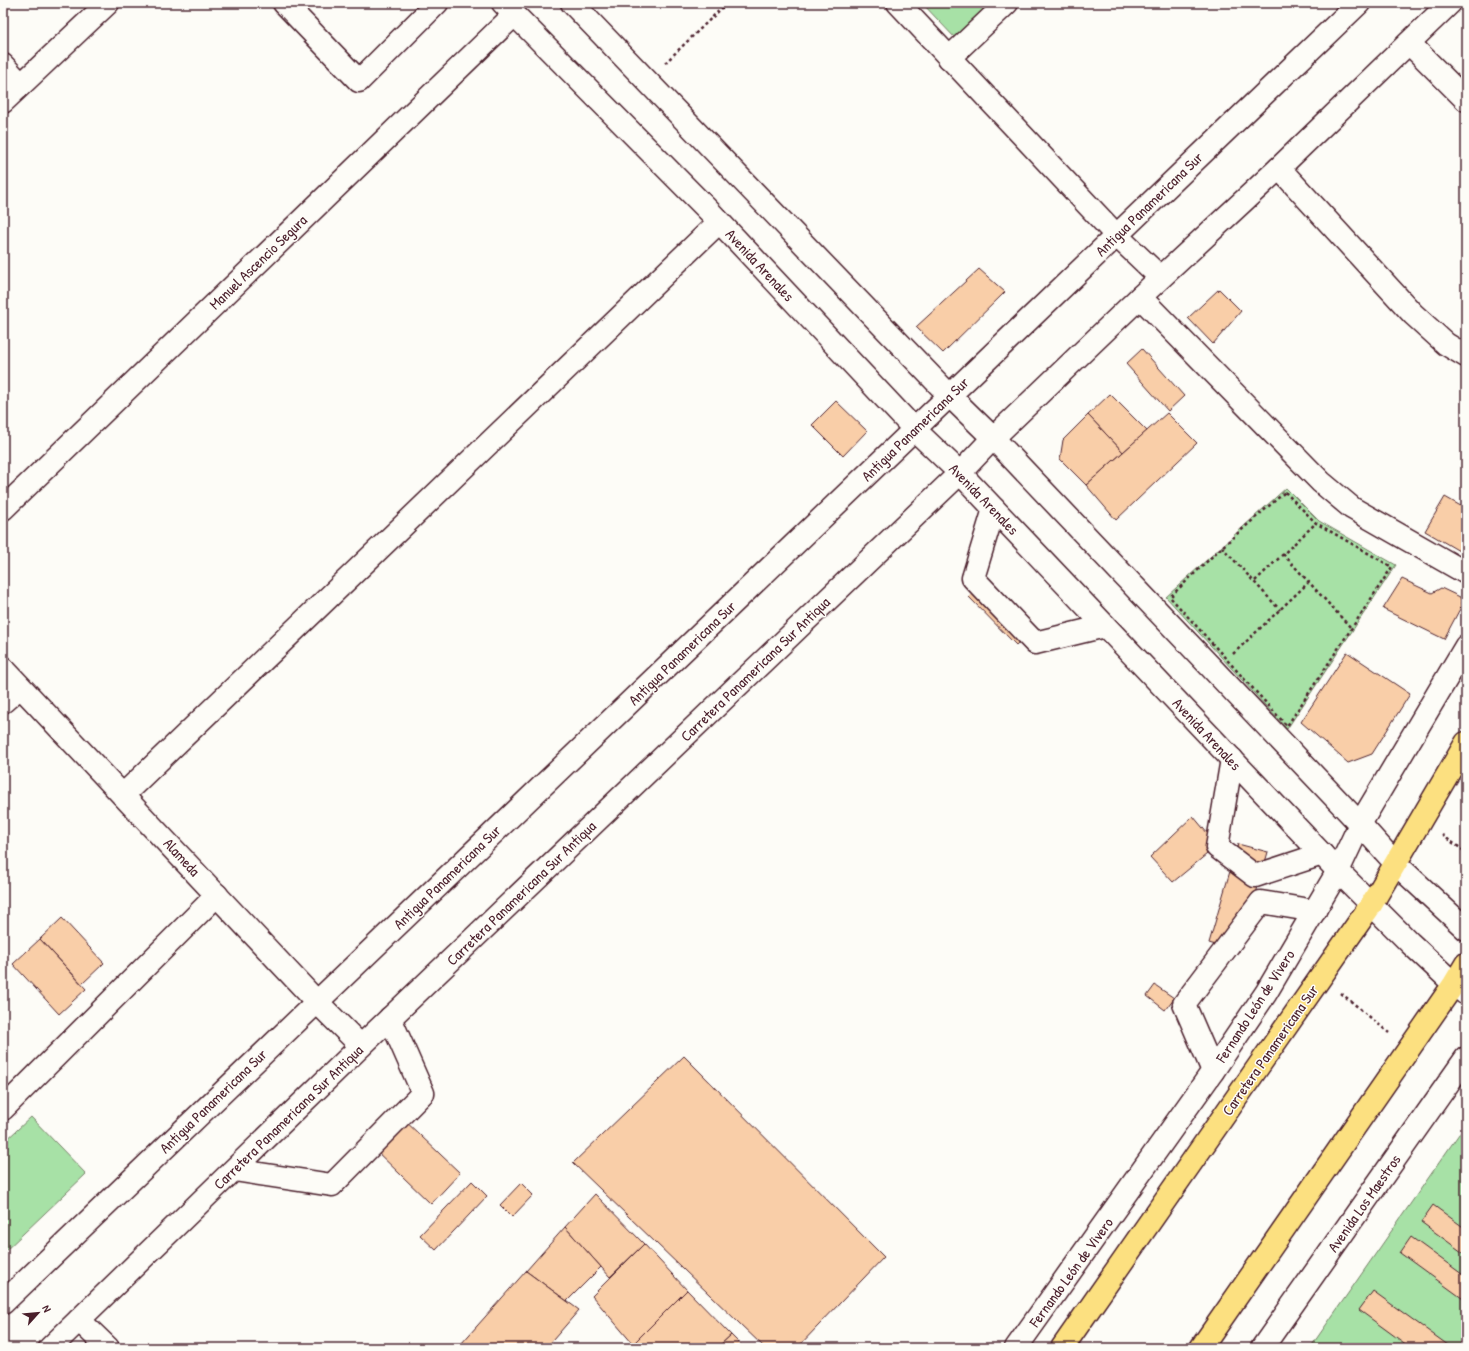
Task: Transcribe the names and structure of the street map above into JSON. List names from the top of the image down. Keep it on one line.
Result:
{"streets":{"highway":["Carretera Panamericana Sur"],"street":["Antigua Panamericana Sur","Manuel Ascencio Segura","Avenida Arenales","Carretera Panamericana Sur Antiqua","Alameda","Fernando León de Vivero","Avenida Los Maestros"]},"crossings":[["Antigua Panamericana Sur","Avenida Arenales"],["Antigua Panamericana Sur","Alameda"],["Manuel Ascencio Segura","Avenida Arenales"],["Avenida Arenales","Carretera Panamericana Sur Antiqua"],["Avenida Arenales","Fernando León de Vivero"],["Avenida Arenales","Carretera Panamericana Sur"],["Carretera Panamericana Sur Antiqua","Alameda"]],"north":"top right"}
